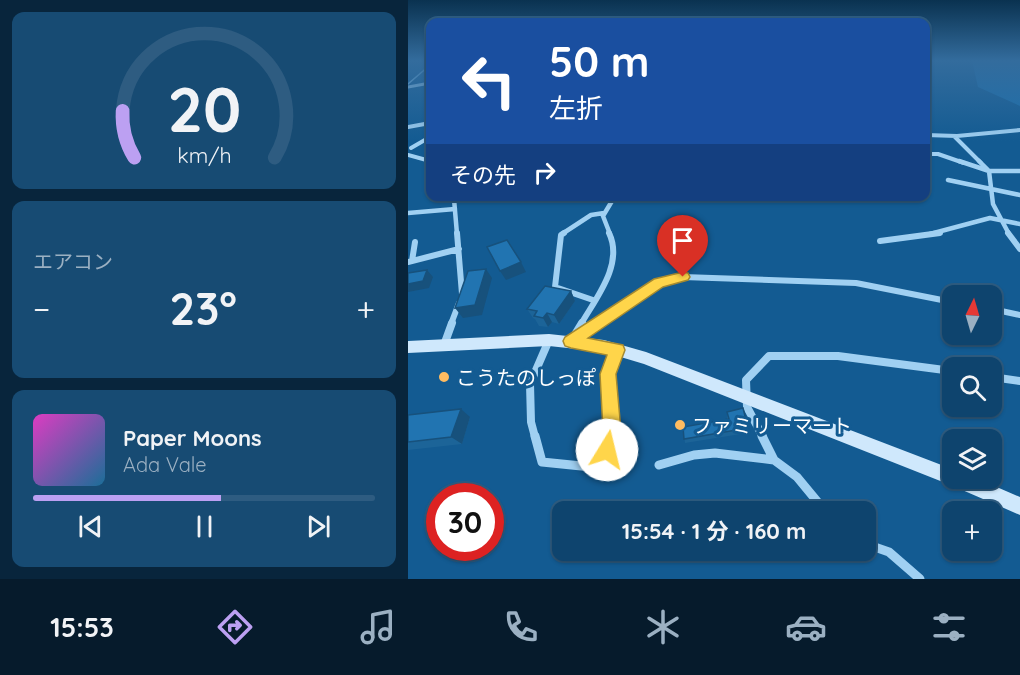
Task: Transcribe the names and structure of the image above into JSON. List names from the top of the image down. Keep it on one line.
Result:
{"places":["こうたのしっぽ","ファミリーマート"],"north":"top","page":{"turn":["50 m","左折"],"then":"その先","tile":"エアコン","heat":["−","23°","+"],"map_buttons":"+","song":["Paper Moons","Ada Vale"],"limit":"30","trip":"15:54 · 1 分 · 160 m","tabs":"15:53","gauge":["20","km/h"]}}
